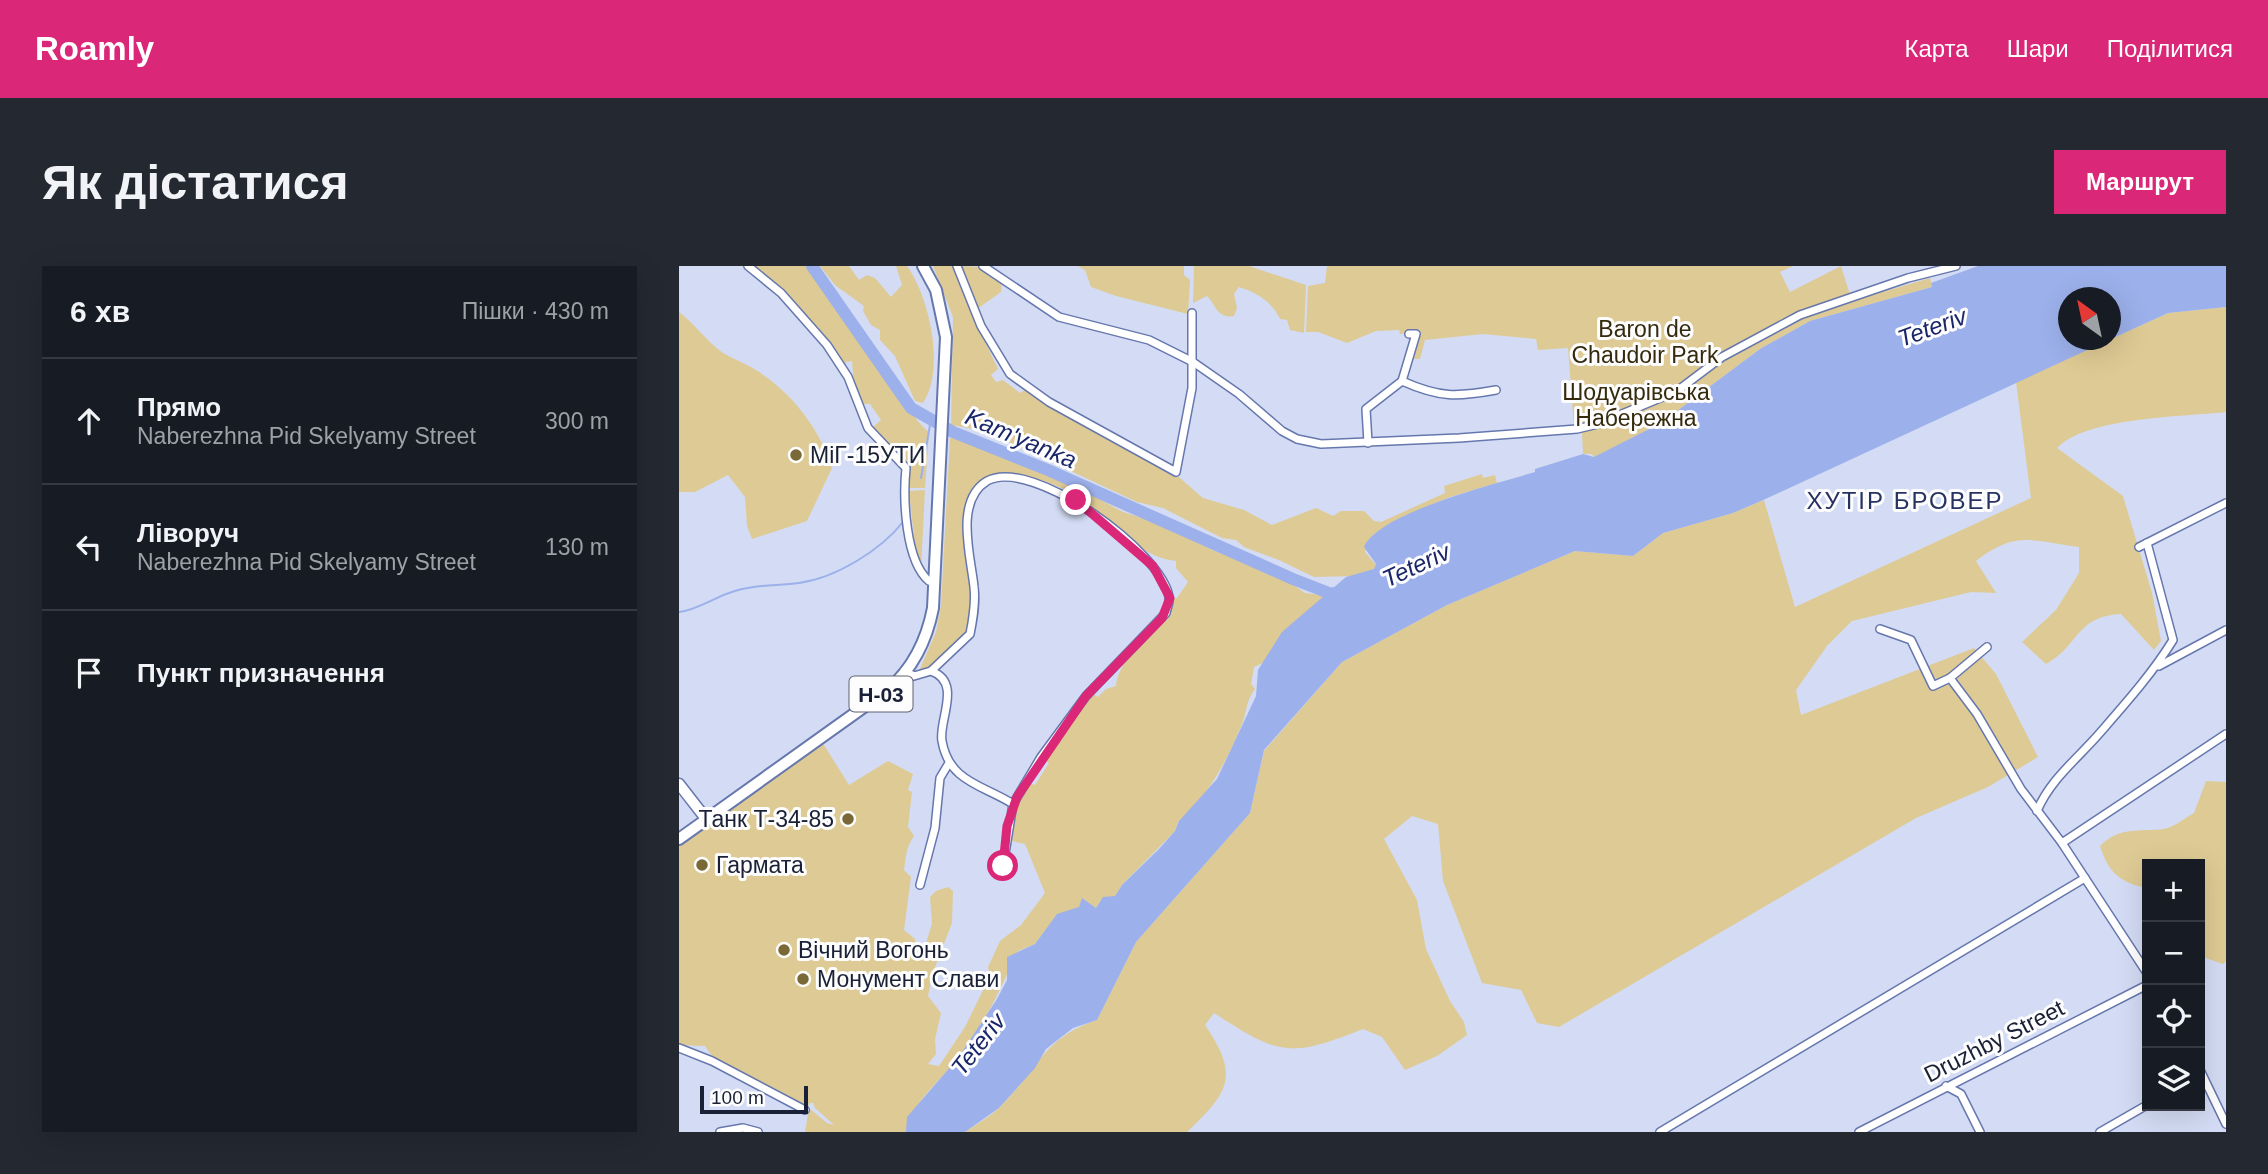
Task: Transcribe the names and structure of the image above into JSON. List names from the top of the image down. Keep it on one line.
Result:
{"streets":{"main road":["Н-03"],"street":["Druzhby Street"]},"districts":["ХУТІР БРОВЕР"],"water":["Teteriv","Kam'yanka"],"parks":["Baron de Chaudoir Park","Шодуарівська Набережна"],"places":["МіГ-15УТИ","Танк Т-34-85","Гармата","Вічний Вогонь","Монумент Слави"],"scale_bar":"100 m","north":"top left","page":{"header":"Roamly","nav":["Карта","Шари","Поділитися"],"buttons":"Маршрут","title":"Як дістатися","heading":["6 хв","Пішки · 430 m"],"list":[["Прямо","Naberezhna Pid Skelyamy Street","300 m"],["Ліворуч","Naberezhna Pid Skelyamy Street","130 m"],"Пункт призначення"],"map_buttons":["+","−"],"scale":"100 m"}}
